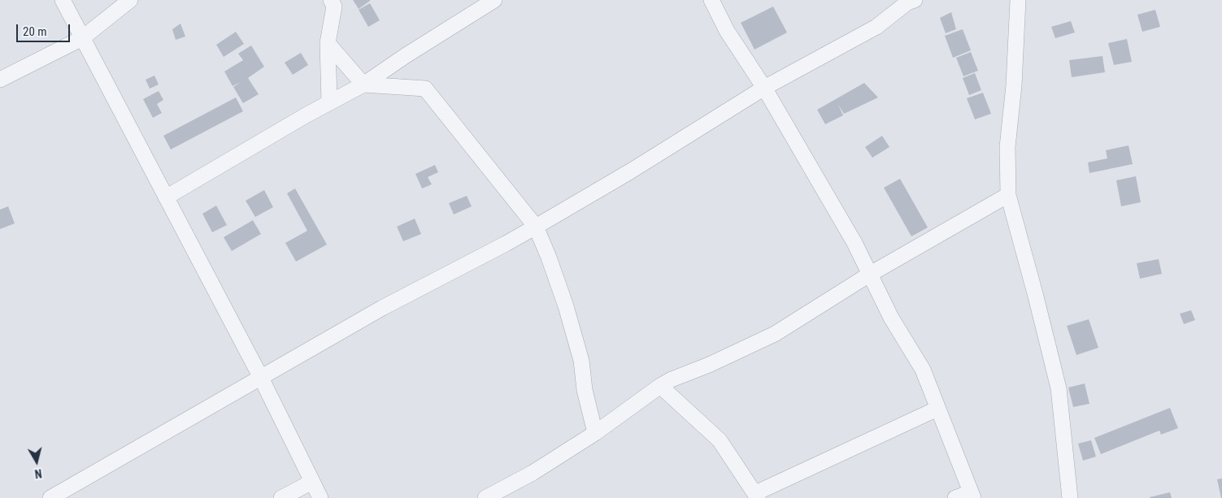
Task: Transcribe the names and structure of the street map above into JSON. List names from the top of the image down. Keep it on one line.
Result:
{"scale_bar":"20 m","north":"bottom"}
